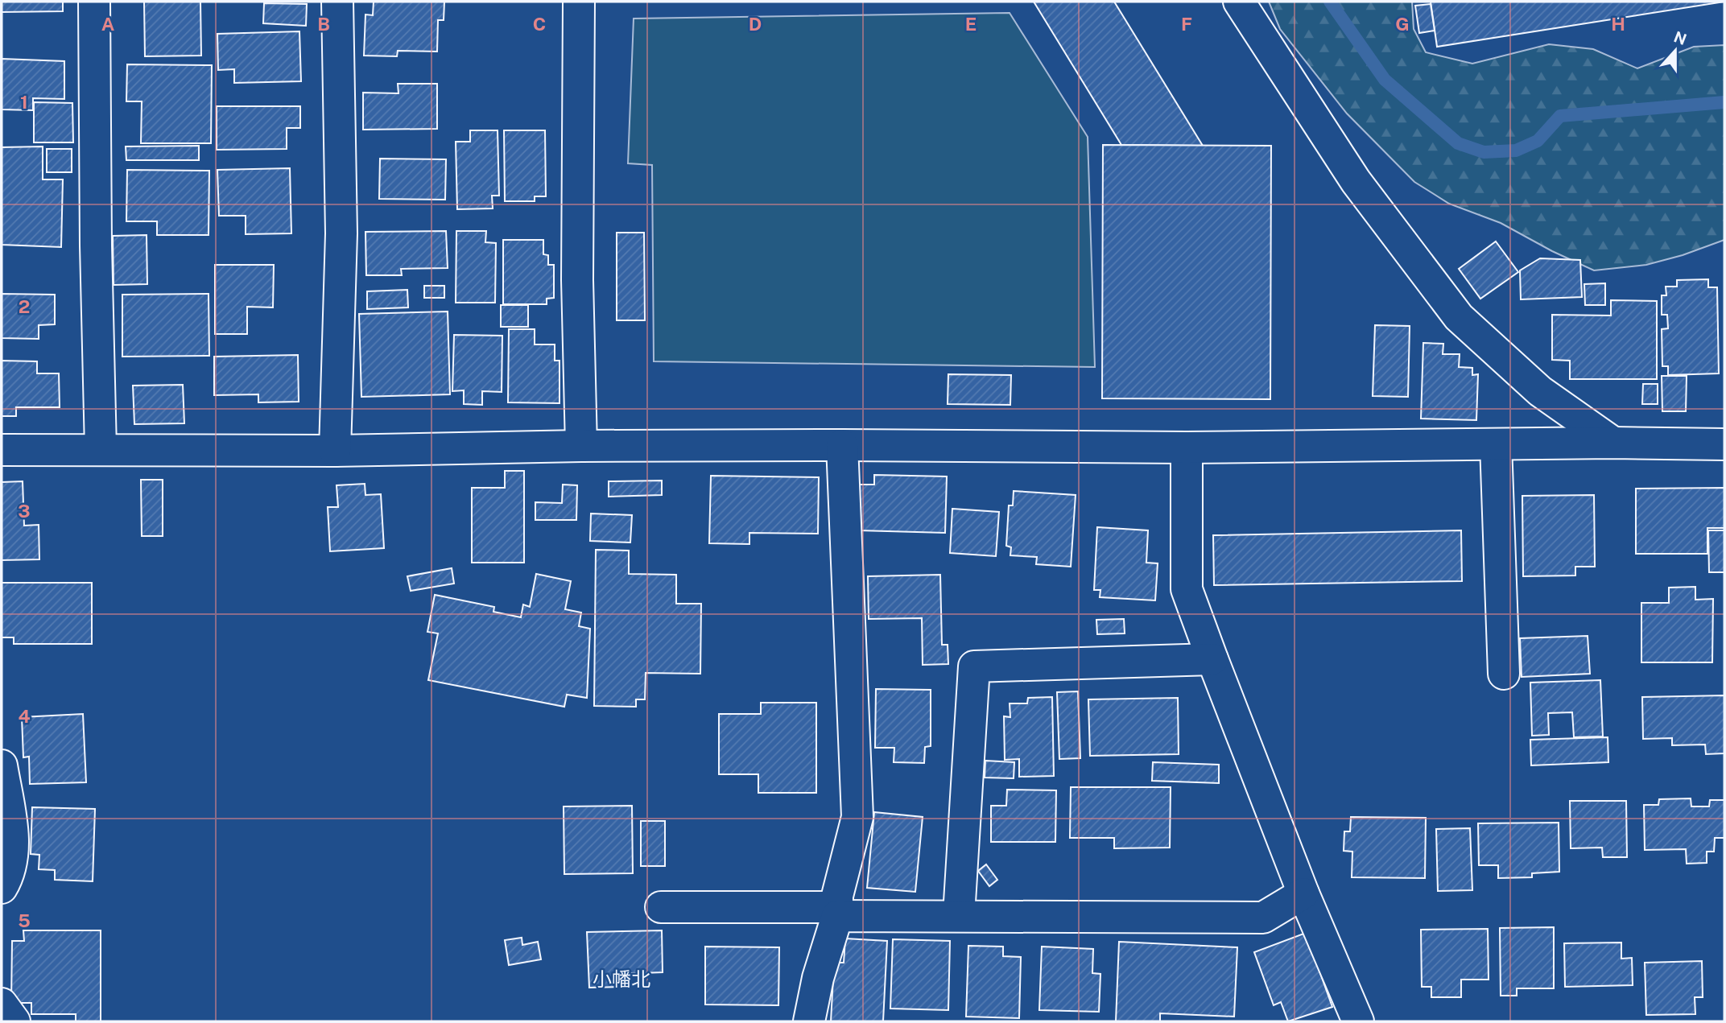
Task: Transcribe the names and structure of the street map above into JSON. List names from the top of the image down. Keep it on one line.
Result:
{"districts":["小幡北"],"north":"top","grid":{"columns":["A","B","C","D","E","F","G","H"],"rows":["1","2","3","4","5"]}}
